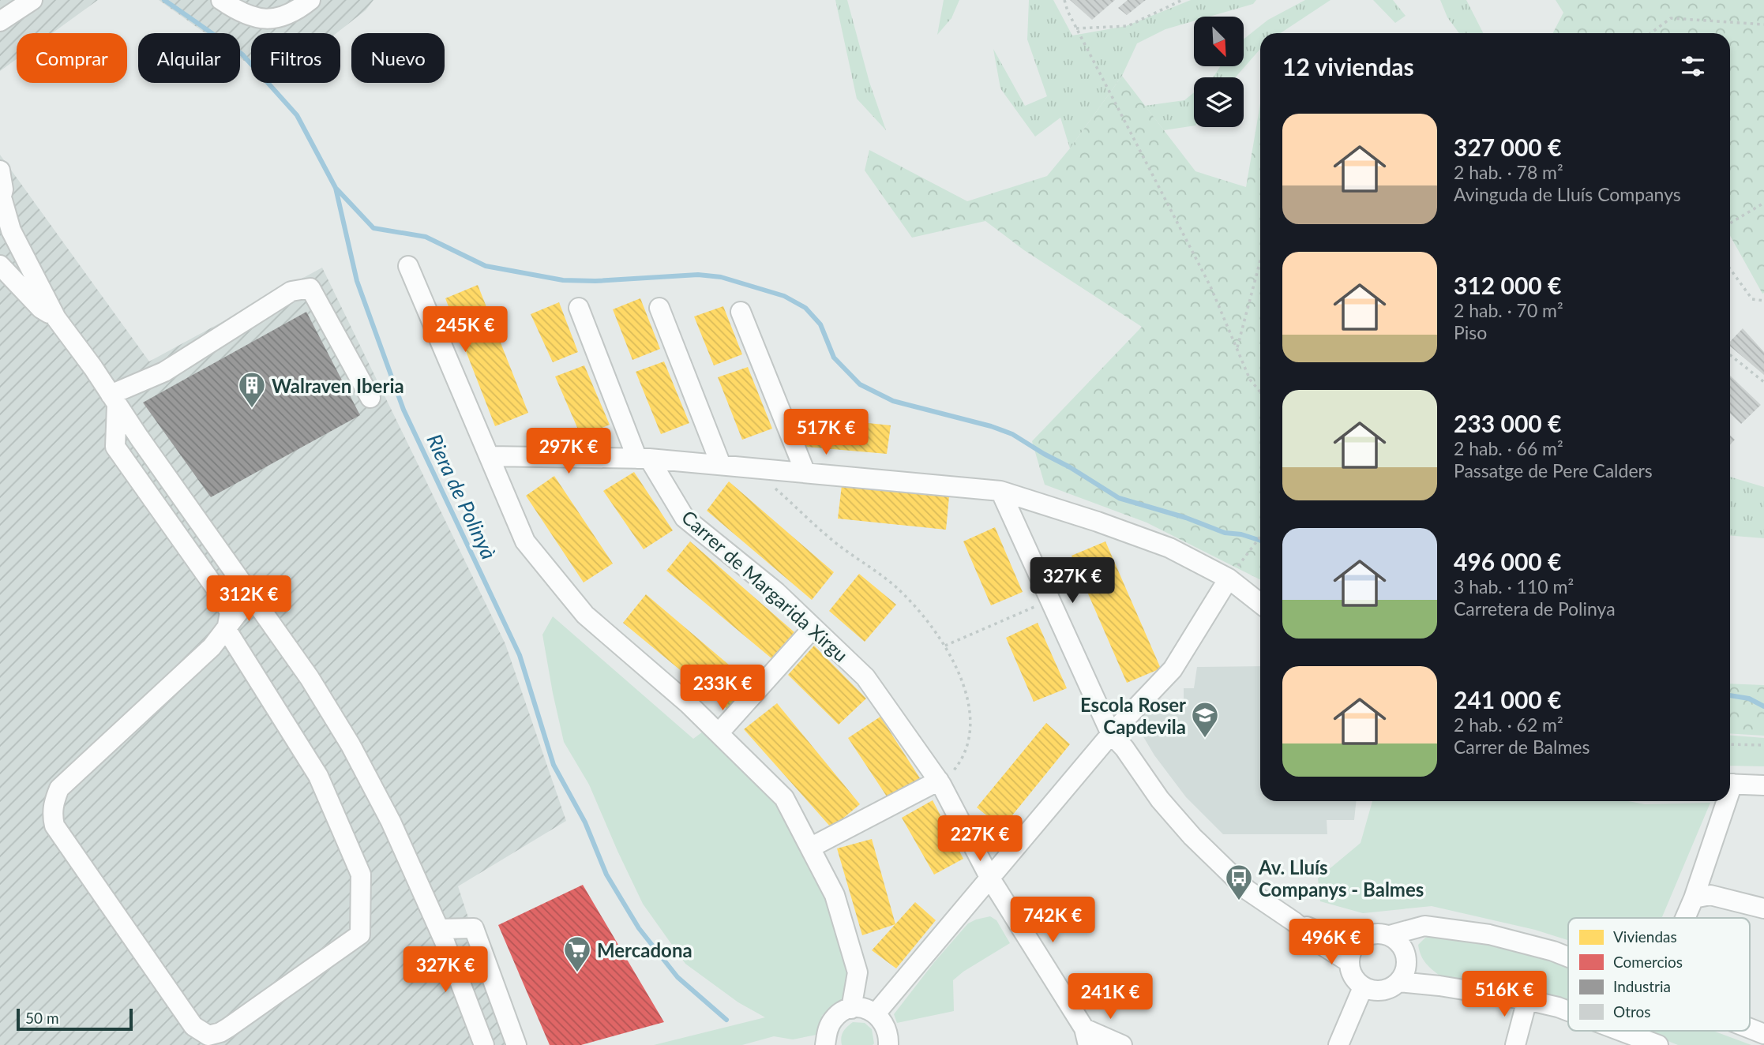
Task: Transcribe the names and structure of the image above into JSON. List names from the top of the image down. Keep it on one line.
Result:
{"streets":{"street":["Carrer de Margarida Xirgu"]},"water":["Riera de Polinyà"],"places":{"building":["Walraven Iberia"],"school or university":["Escola Roser Capdevila"],"bus stop":["Av. Lluís Companys - Balmes"],"supermarket":["Mercadona"]},"legend":["Viviendas","Comercios","Industria","Otros"],"scale_bar":"50 m","north":"bottom right","page":{"chip":["Comprar","Alquilar","Filtros","Nuevo"],"heading":"12 viviendas","list":[{"name":"327 000 €","note":"2 hab. · 78 m² · Avinguda de Lluís Companys"},{"name":"312 000 €","note":"2 hab. · 70 m² · Piso"},{"name":"233 000 €","note":"2 hab. · 66 m² · Passatge de Pere Calders"},{"name":"496 000 €","note":"3 hab. · 110 m² · Carretera de Polinya"},{"name":"241 000 €","note":"2 hab. · 62 m² · Carrer de Balmes"}],"price":["245K €","517K €","297K €","327K €","312K €","233K €","227K €","742K €","496K €","327K €","516K €","241K €"],"scale":"50 m"}}
